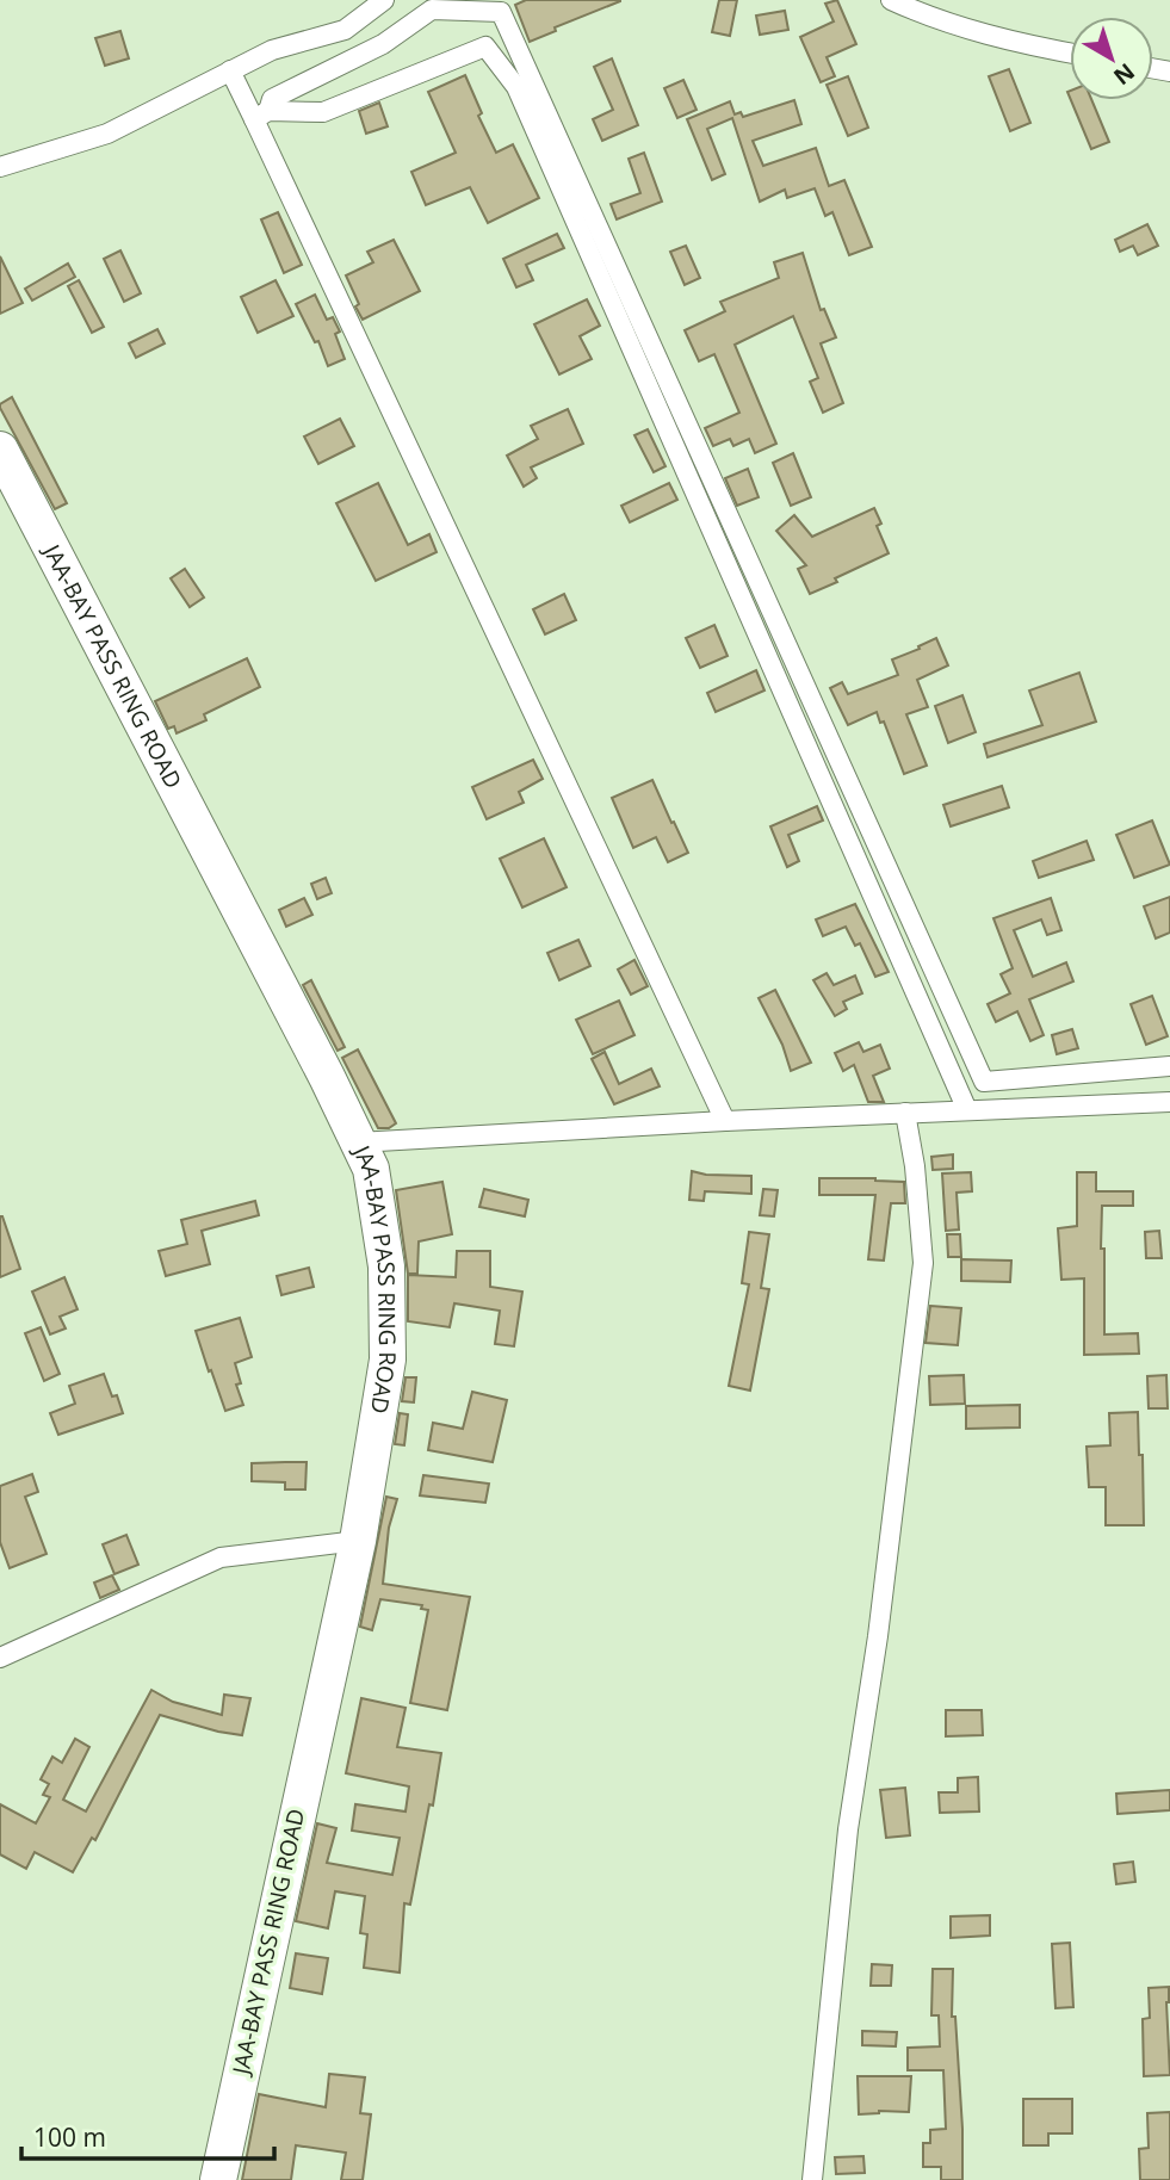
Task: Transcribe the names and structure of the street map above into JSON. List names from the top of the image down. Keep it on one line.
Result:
{"streets":{"highway":["JAA-BAY PASS RING ROAD"]},"scale_bar":"100 m","north":"bottom right"}
